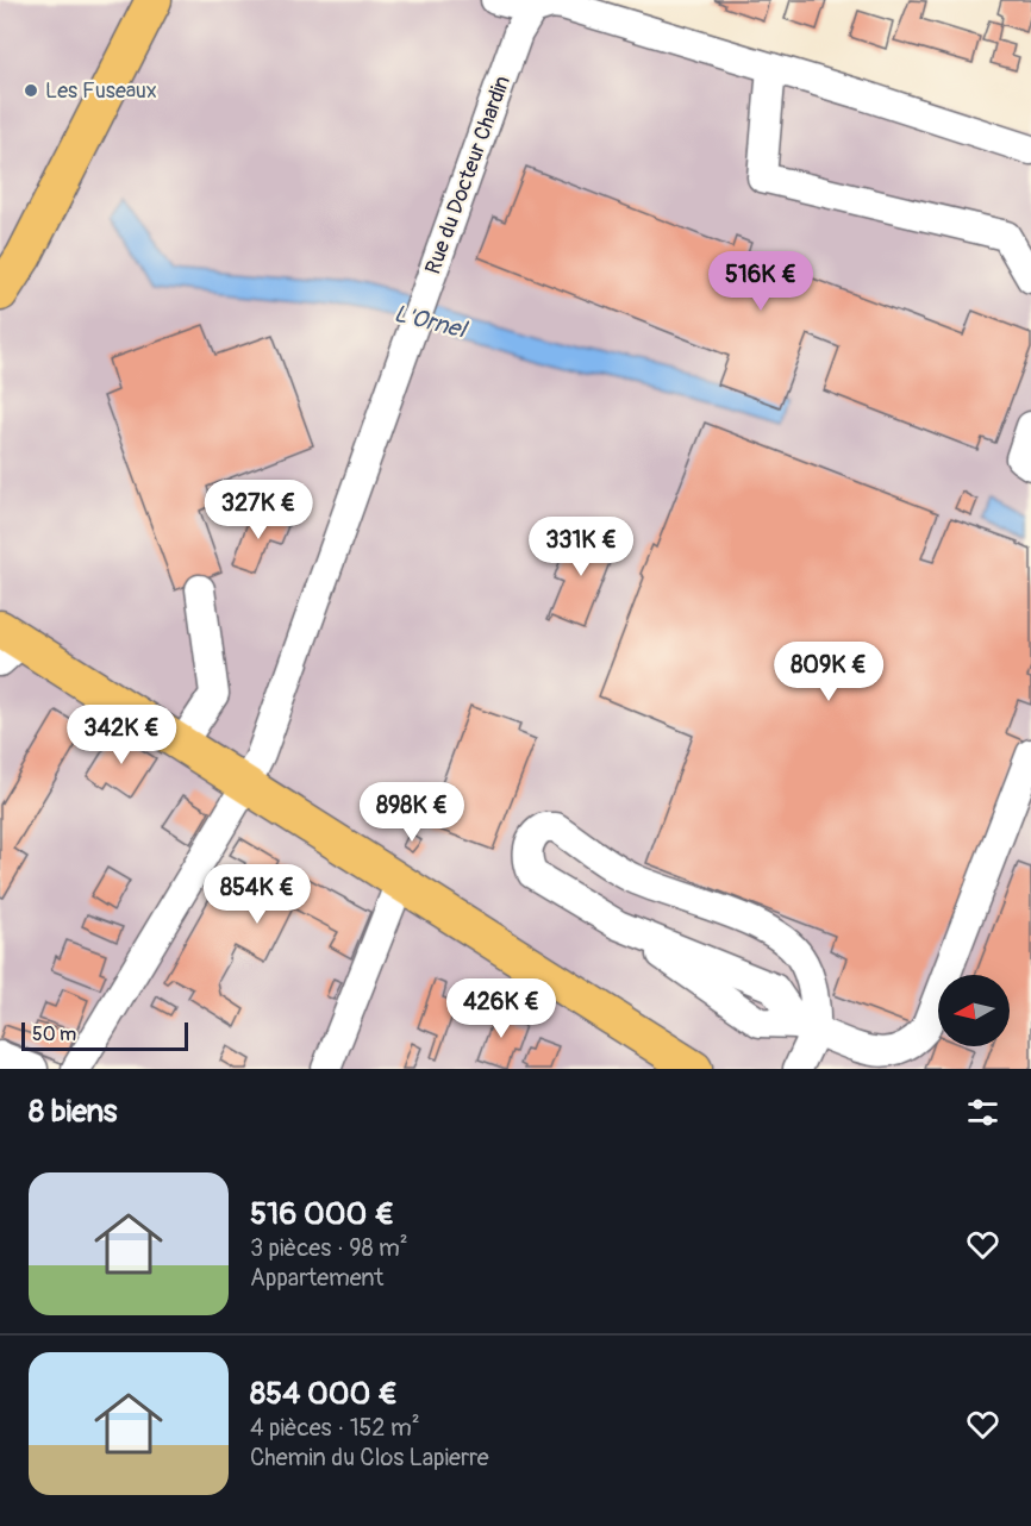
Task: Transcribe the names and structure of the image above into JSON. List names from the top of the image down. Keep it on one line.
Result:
{"streets":{"street":["Rue du Docteur Chardin"]},"water":["L'Ornel"],"places":["Les Fuseaux"],"scale_bar":"50 m","north":"left","page":{"price":["516K €","327K €","331K €","809K €","342K €","898K €","854K €","426K €"],"scale":"50 m","heading":"8 biens","list":[{"name":"516 000 €","note":"3 pièces · 98 m² · Appartement"},{"name":"854 000 €","note":"4 pièces · 152 m² · Chemin du Clos Lapierre"}]}}
